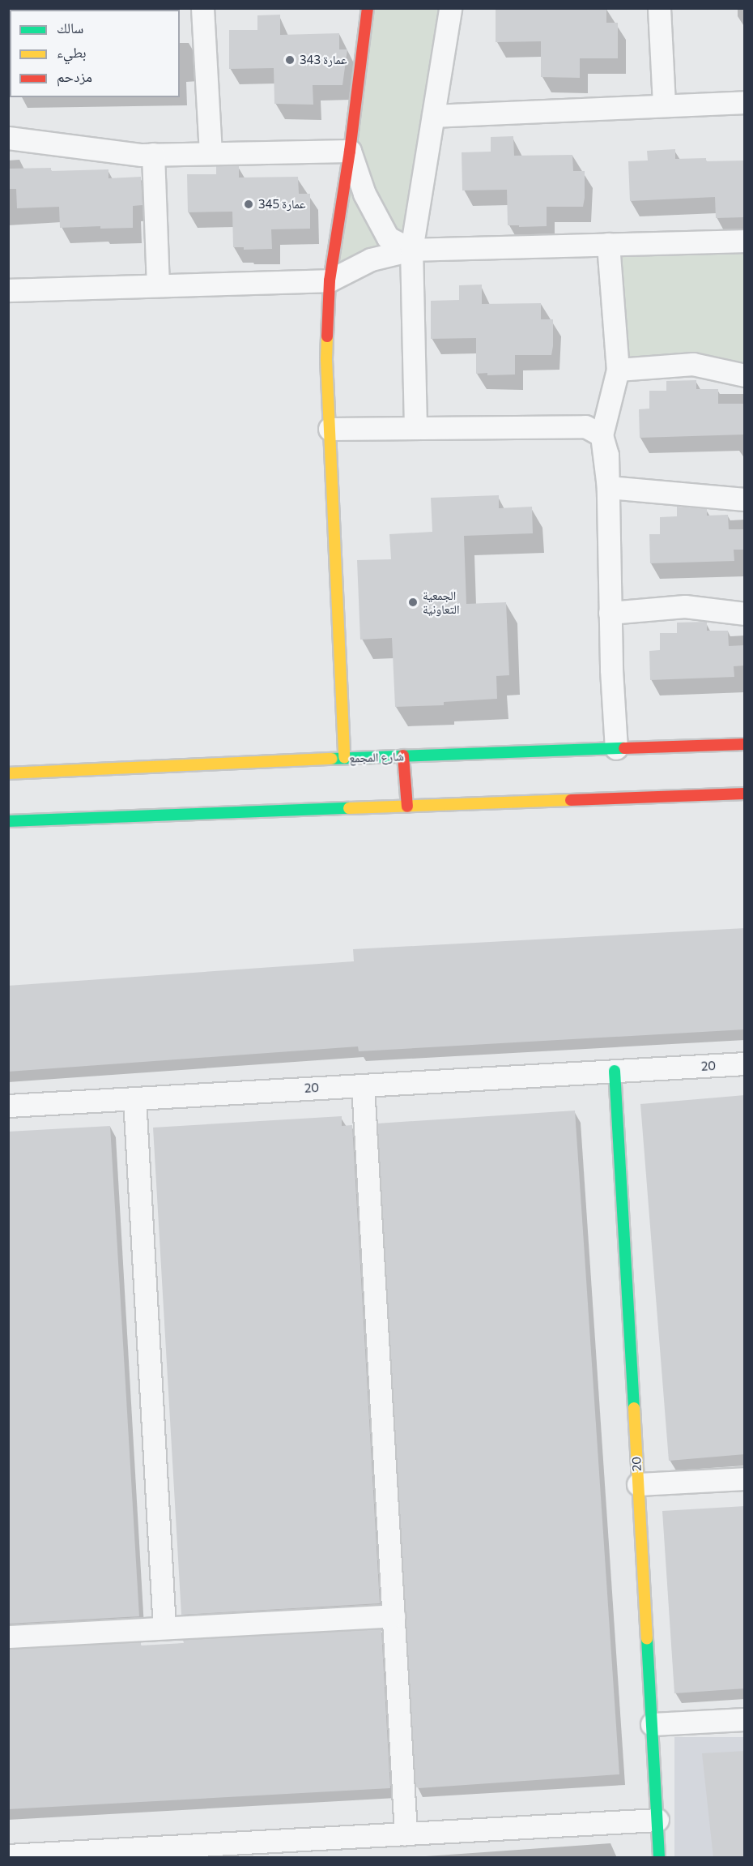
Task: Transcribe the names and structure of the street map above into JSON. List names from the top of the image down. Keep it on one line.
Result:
{"streets":{"street":["شارع المجمع","20"]},"places":["عمارة 343","عمارة 345","الجمعية التعاونية"],"legend":["سالك","بطيء","مزدحم"]}
